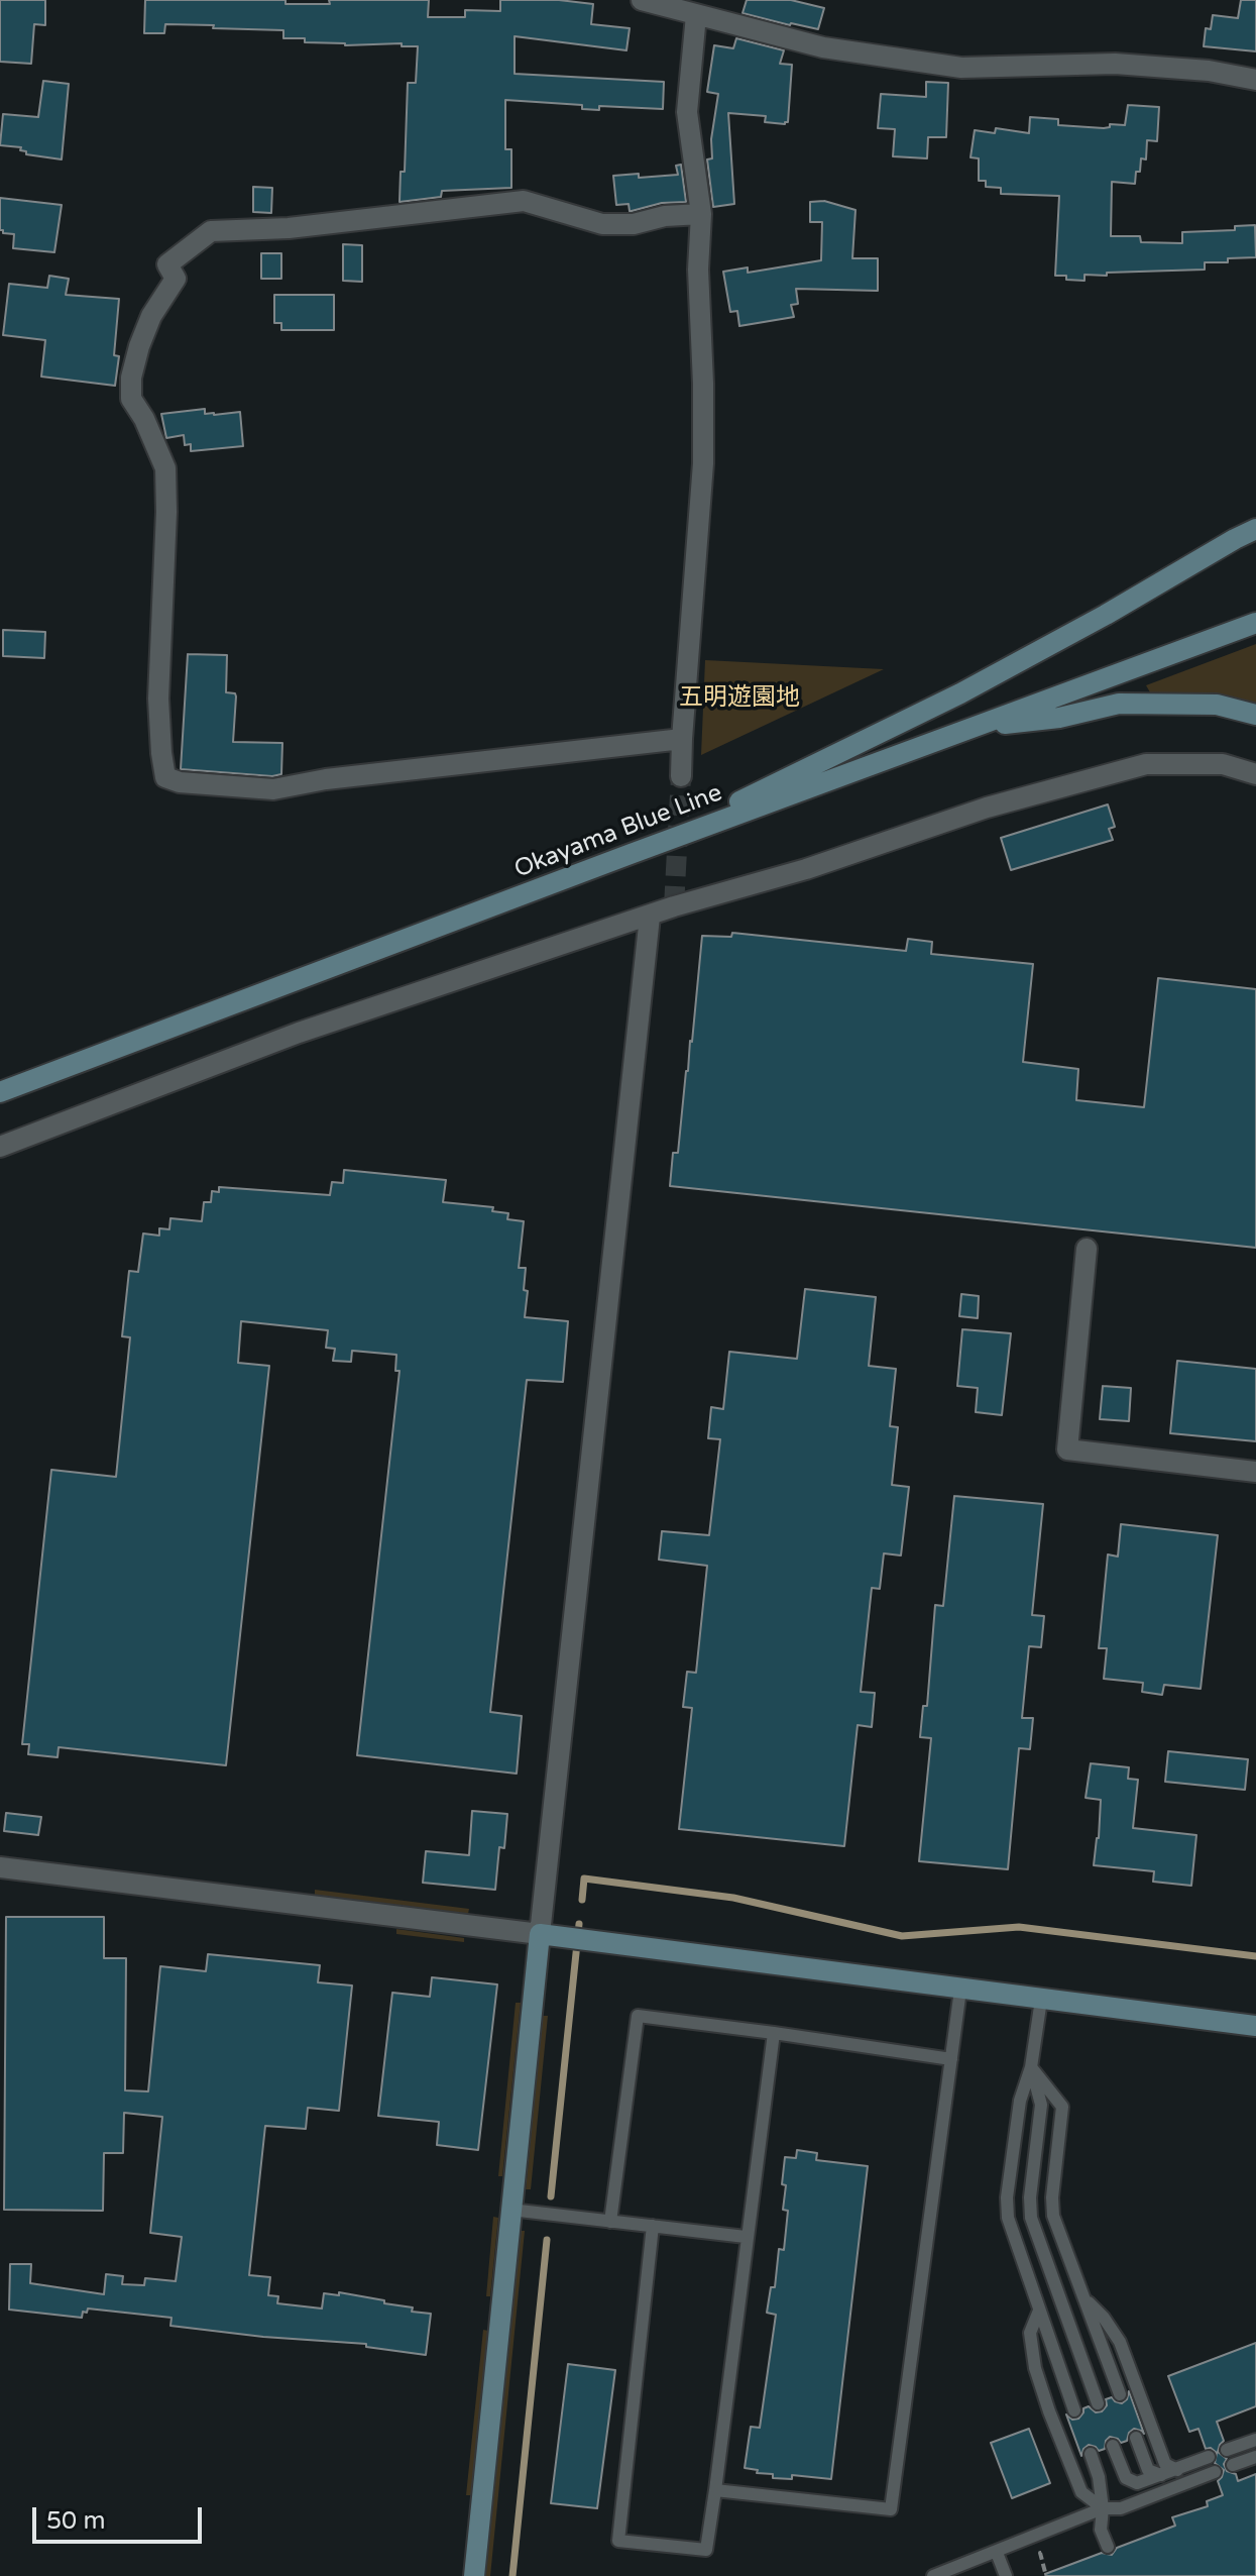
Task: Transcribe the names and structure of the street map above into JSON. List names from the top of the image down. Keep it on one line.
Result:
{"streets":{"main road":["Okayama Blue Line"]},"parks":["五明遊園地"],"scale_bar":"50 m"}
